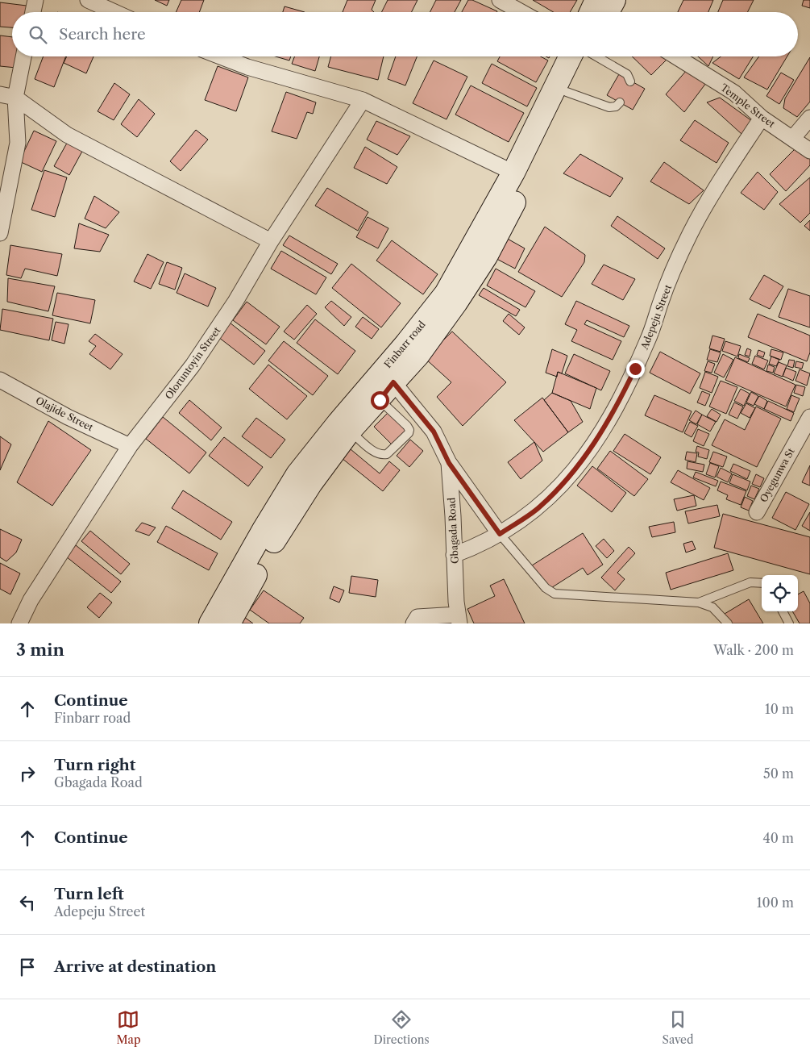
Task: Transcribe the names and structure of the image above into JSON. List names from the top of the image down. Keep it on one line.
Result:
{"streets":{"main road":["Finbarr road"],"street":["Temple Street","Adepeju Street","Oloruntoyin Street","Olajide Street","Oyegunwa St","Gbagada Road"]},"crossings":[["Temple Street","Adepeju Street"],["Adepeju Street","Gbagada Road"],["Finbarr road","Gbagada Road"],["Oloruntoyin Street","Olajide Street"]],"page":{"search":"Search here","heading":["3 min","Walk · 200 m"],"list":[["Continue","Finbarr road","10 m"],["Turn right","Gbagada Road","50 m"],["Continue","40 m"],["Turn left","Adepeju Street","100 m"],"Arrive at destination"],"nav":["Map","Directions","Saved"]}}
